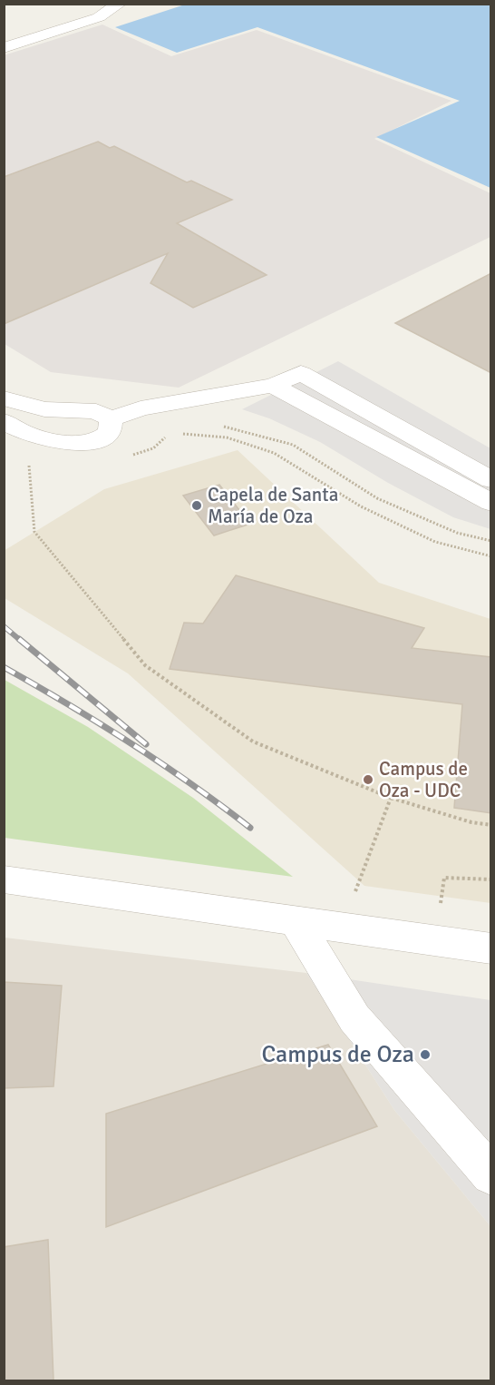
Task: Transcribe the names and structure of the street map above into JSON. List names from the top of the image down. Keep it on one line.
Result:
{"places":["Capela de Santa María de Oza","Campus de Oza - UDC","Campus de Oza"]}
